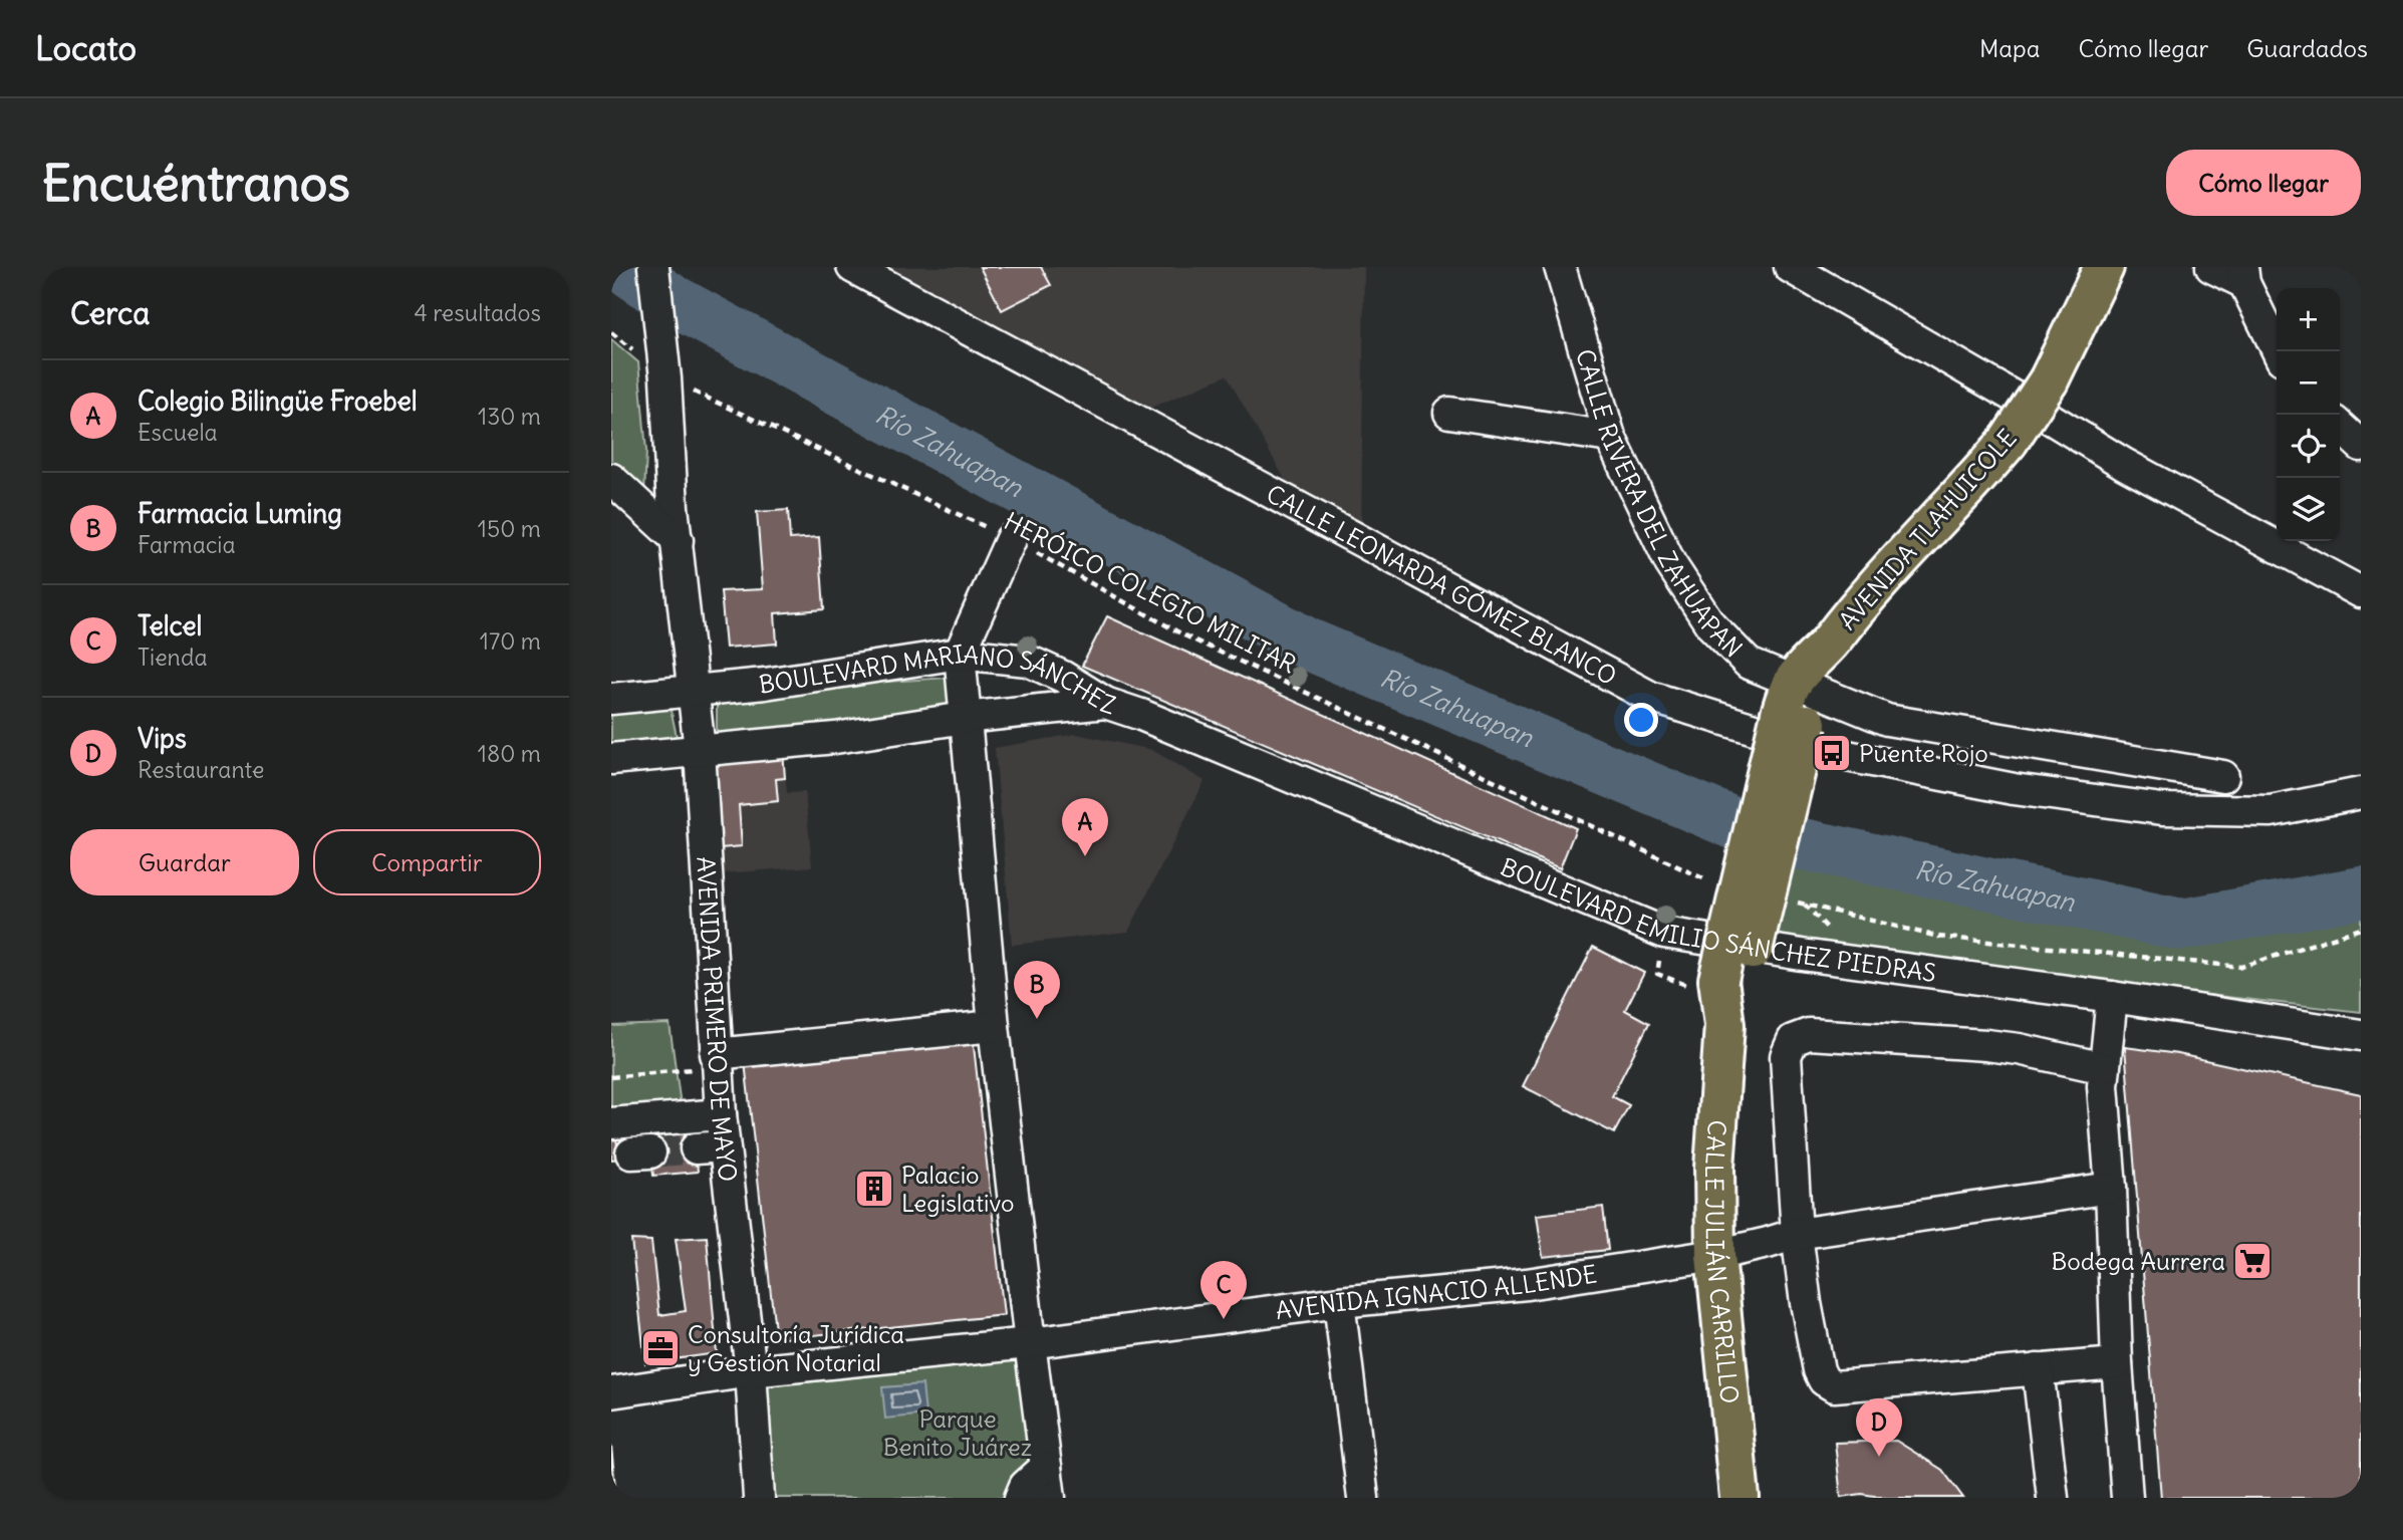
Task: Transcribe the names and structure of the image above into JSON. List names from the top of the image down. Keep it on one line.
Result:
{"streets":{"main road":["AVENIDA TLAHUICOLE","CALLE JULIÁN CARRILLO"],"street":["CALLE RIVERA DEL ZAHUAPAN","CALLE LEONARDA GÓMEZ BLANCO","BOULEVARD MARIANO SÁNCHEZ","BOULEVARD EMILIO SÁNCHEZ PIEDRAS","AVENIDA PRIMERO DE MAYO","AVENIDA IGNACIO ALLENDE"],"path":["HERÓICO COLEGIO MILITAR"]},"crossings":[["CALLE RIVERA DEL ZAHUAPAN","AVENIDA TLAHUICOLE"],["HERÓICO COLEGIO MILITAR","AVENIDA PRIMERO DE MAYO"],["BOULEVARD MARIANO SÁNCHEZ","BOULEVARD EMILIO SÁNCHEZ PIEDRAS"],["BOULEVARD MARIANO SÁNCHEZ","AVENIDA PRIMERO DE MAYO"],["AVENIDA PRIMERO DE MAYO","AVENIDA IGNACIO ALLENDE"],["CALLE JULIÁN CARRILLO","AVENIDA IGNACIO ALLENDE"]],"water":["Río Zahuapan"],"parks":["Parque Benito Juárez"],"places":{"bus stop":["Puente Rojo"],"building":["Palacio Legislativo"],"supermarket":["Bodega Aurrera"],"office":["Consultoría Jurídica y Gestión Notarial"]},"page":{"header":"Locato","nav":["Mapa","Cómo llegar","Guardados"],"buttons":["Cómo llegar",["Guardar","Compartir"]],"title":"Encuéntranos","heading":["Cerca","4 resultados"],"map_buttons":["+","−"],"list":[{"mark":"A","name":"Colegio Bilingüe Froebel","note":"Escuela","value":"130 m"},{"mark":"B","name":"Farmacia Luming","note":"Farmacia","value":"150 m"},{"mark":"C","name":"Telcel","note":"Tienda","value":"170 m"},{"mark":"D","name":"Vips","note":"Restaurante","value":"180 m"}],"pins":["A","B","C","D"]}}
